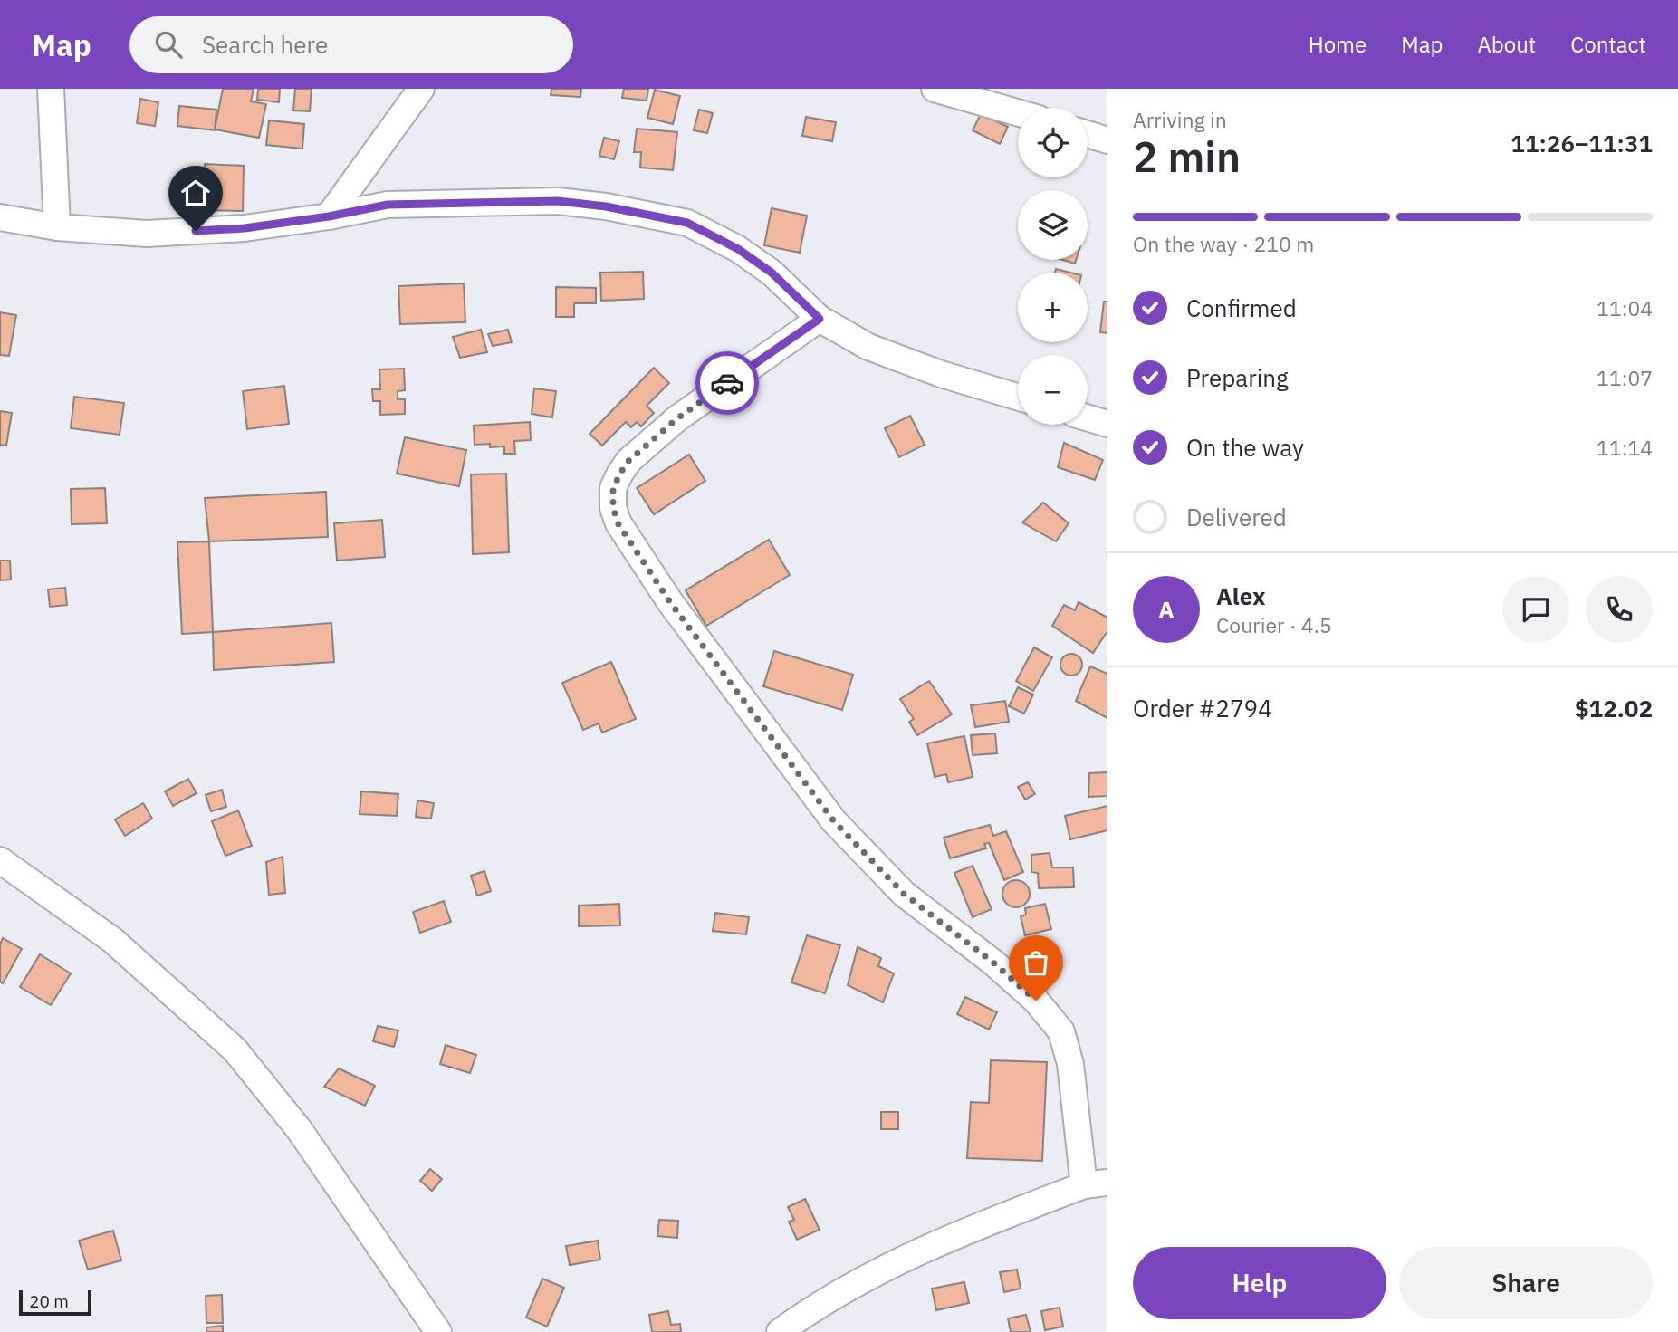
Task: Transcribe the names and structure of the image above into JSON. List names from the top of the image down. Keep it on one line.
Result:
{"scale_bar":"20 m","page":{"header":"Map","search":"Search here","nav":["Home","Map","About","Contact"],"heading":["2 min","Arriving in","11:26–11:31"],"panel":["Alex","Courier · 4.5","Order #2794","$12.02"],"map_buttons":["+","−"],"bar":"On the way · 210 m","list":[["Confirmed","11:04"],["Preparing","11:07"],["On the way","11:14"],"Delivered"],"round":"A","buttons":["Help","Share"],"scale":"20 m"}}
